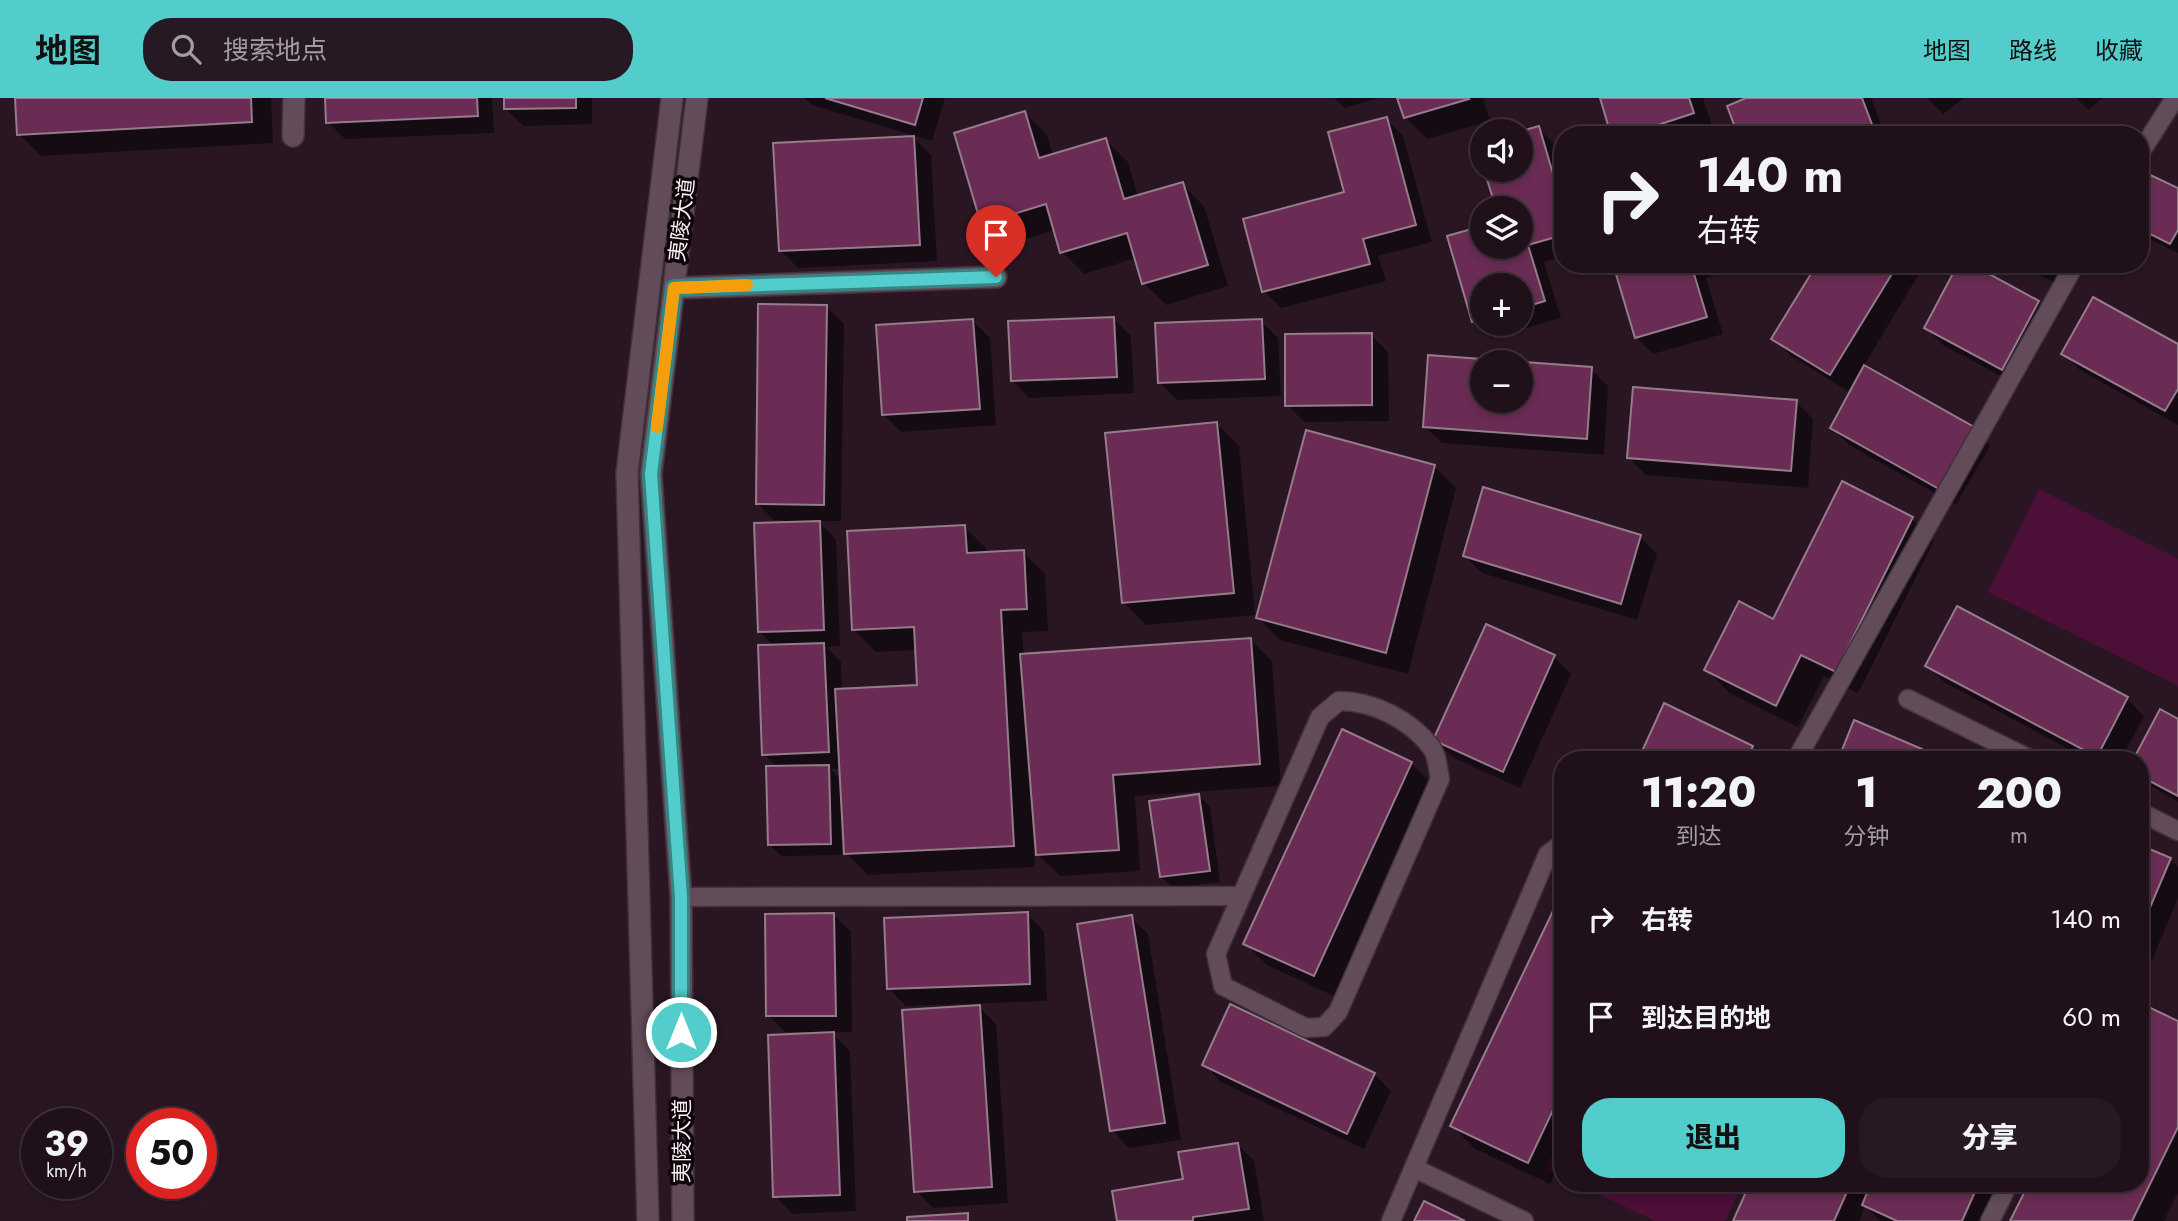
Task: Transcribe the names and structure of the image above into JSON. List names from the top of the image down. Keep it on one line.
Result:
{"streets":{"main road":["夷陵大道"]},"page":{"header":"地图","search":"搜索地点","nav":["地图","路线","收藏"],"map_buttons":["+","−"],"turn":["140 m","右转"],"eta":["11:20","到达","1","分钟","200","m"],"list":[{"name":"右转","value":"140 m"},{"name":"到达目的地","value":"60 m"}],"buttons":["退出","分享"],"speed":"39 km/h","limit":"50"}}
